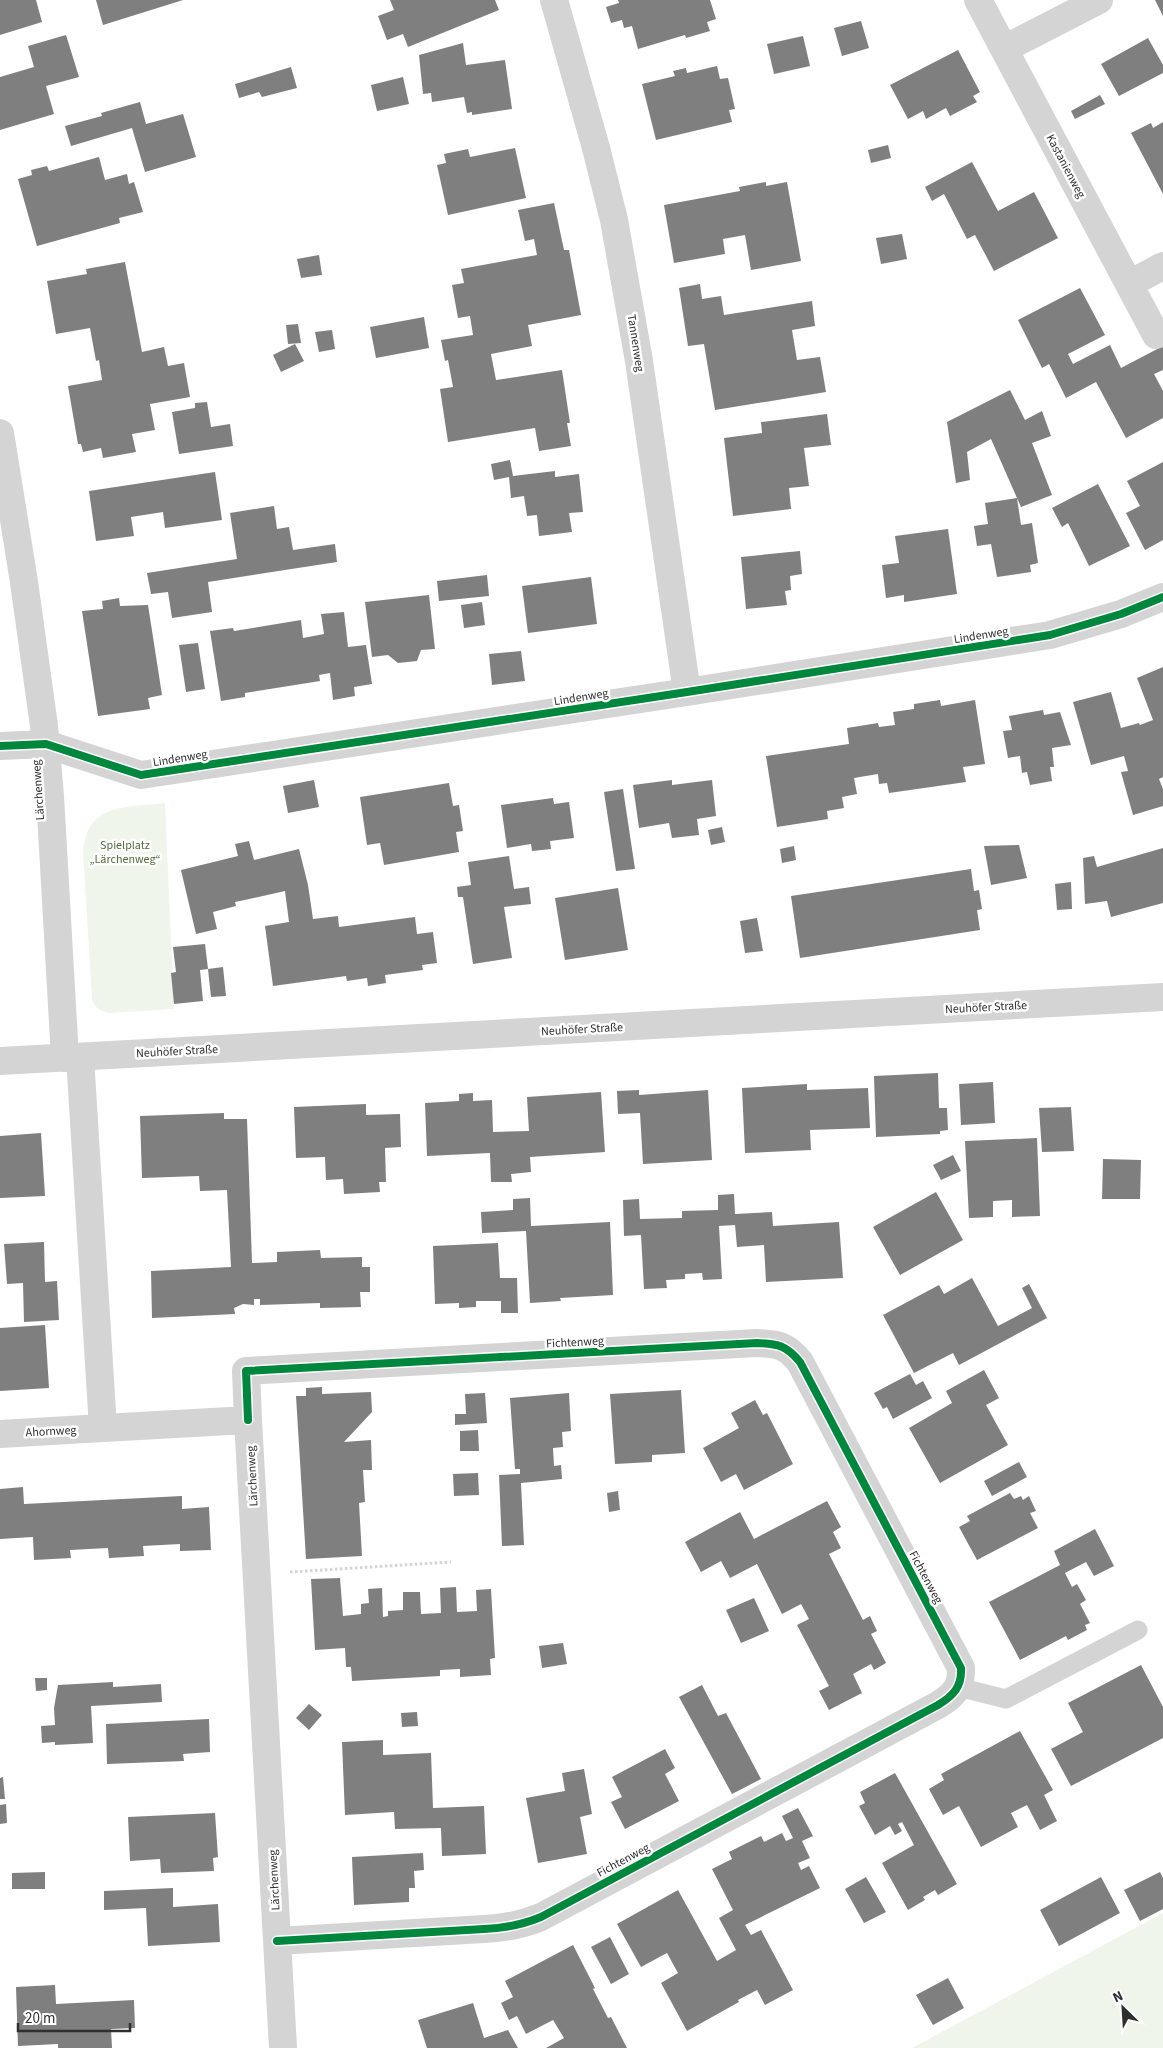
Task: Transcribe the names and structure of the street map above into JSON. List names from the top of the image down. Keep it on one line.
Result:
{"streets":{"street":["Kastanienweg","Tannenweg","Lindenweg","Lärchenweg","Neuhöfer Straße","Fichtenweg","Ahornweg"]},"crossings":[["Tannenweg","Lindenweg"],["Lindenweg","Lärchenweg"],["Lärchenweg","Neuhöfer Straße"],["Lärchenweg","Fichtenweg"],["Lärchenweg","Ahornweg"]],"parks":["Spielplatz „Lärchenweg“"],"scale_bar":"20 m","north":"top left"}
